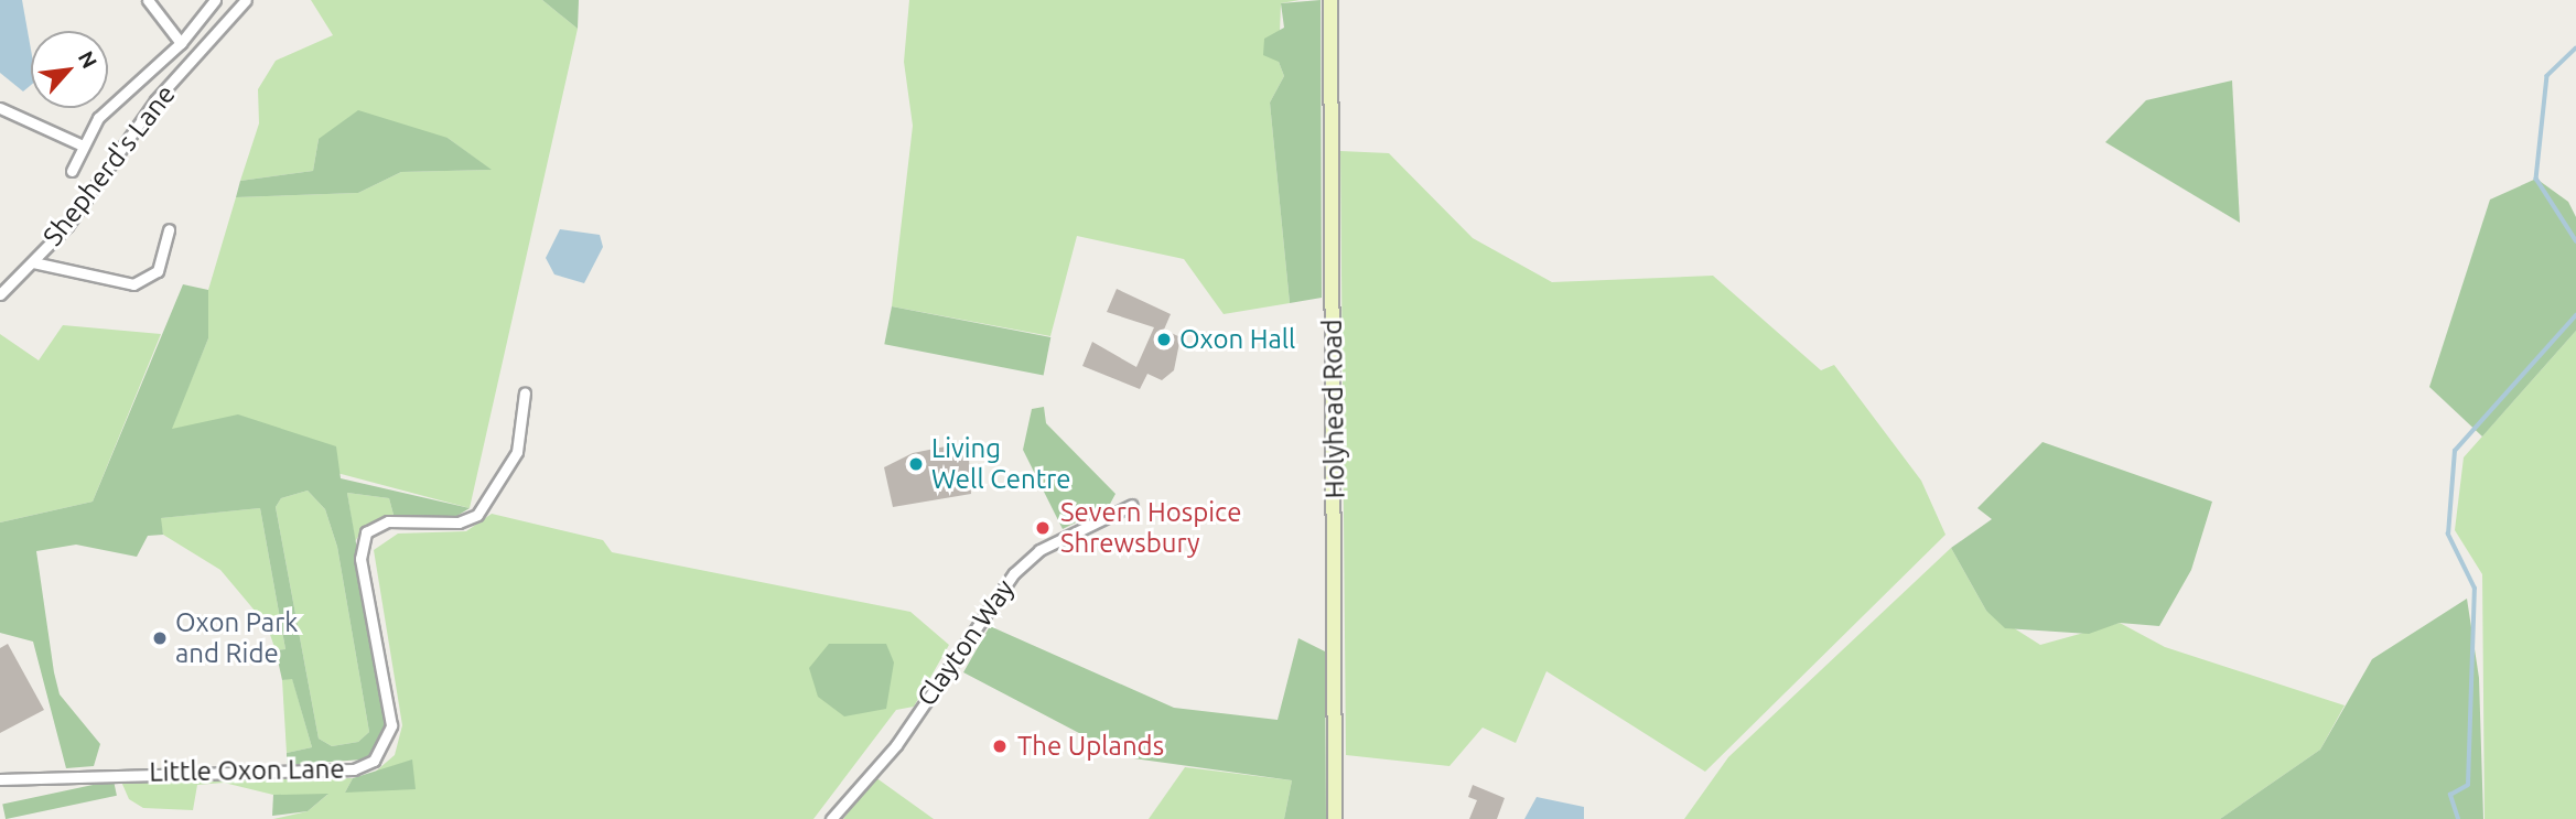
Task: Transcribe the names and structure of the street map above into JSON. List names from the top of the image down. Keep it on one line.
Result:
{"streets":{"main road":["Holyhead Road"],"street":["Shepherd's Lane","Clayton Way","Little Oxon Lane"]},"places":["Oxon Hall","Living Well Centre","Severn Hospice Shrewsbury","Oxon Park and Ride","The Uplands"],"north":"top right"}
